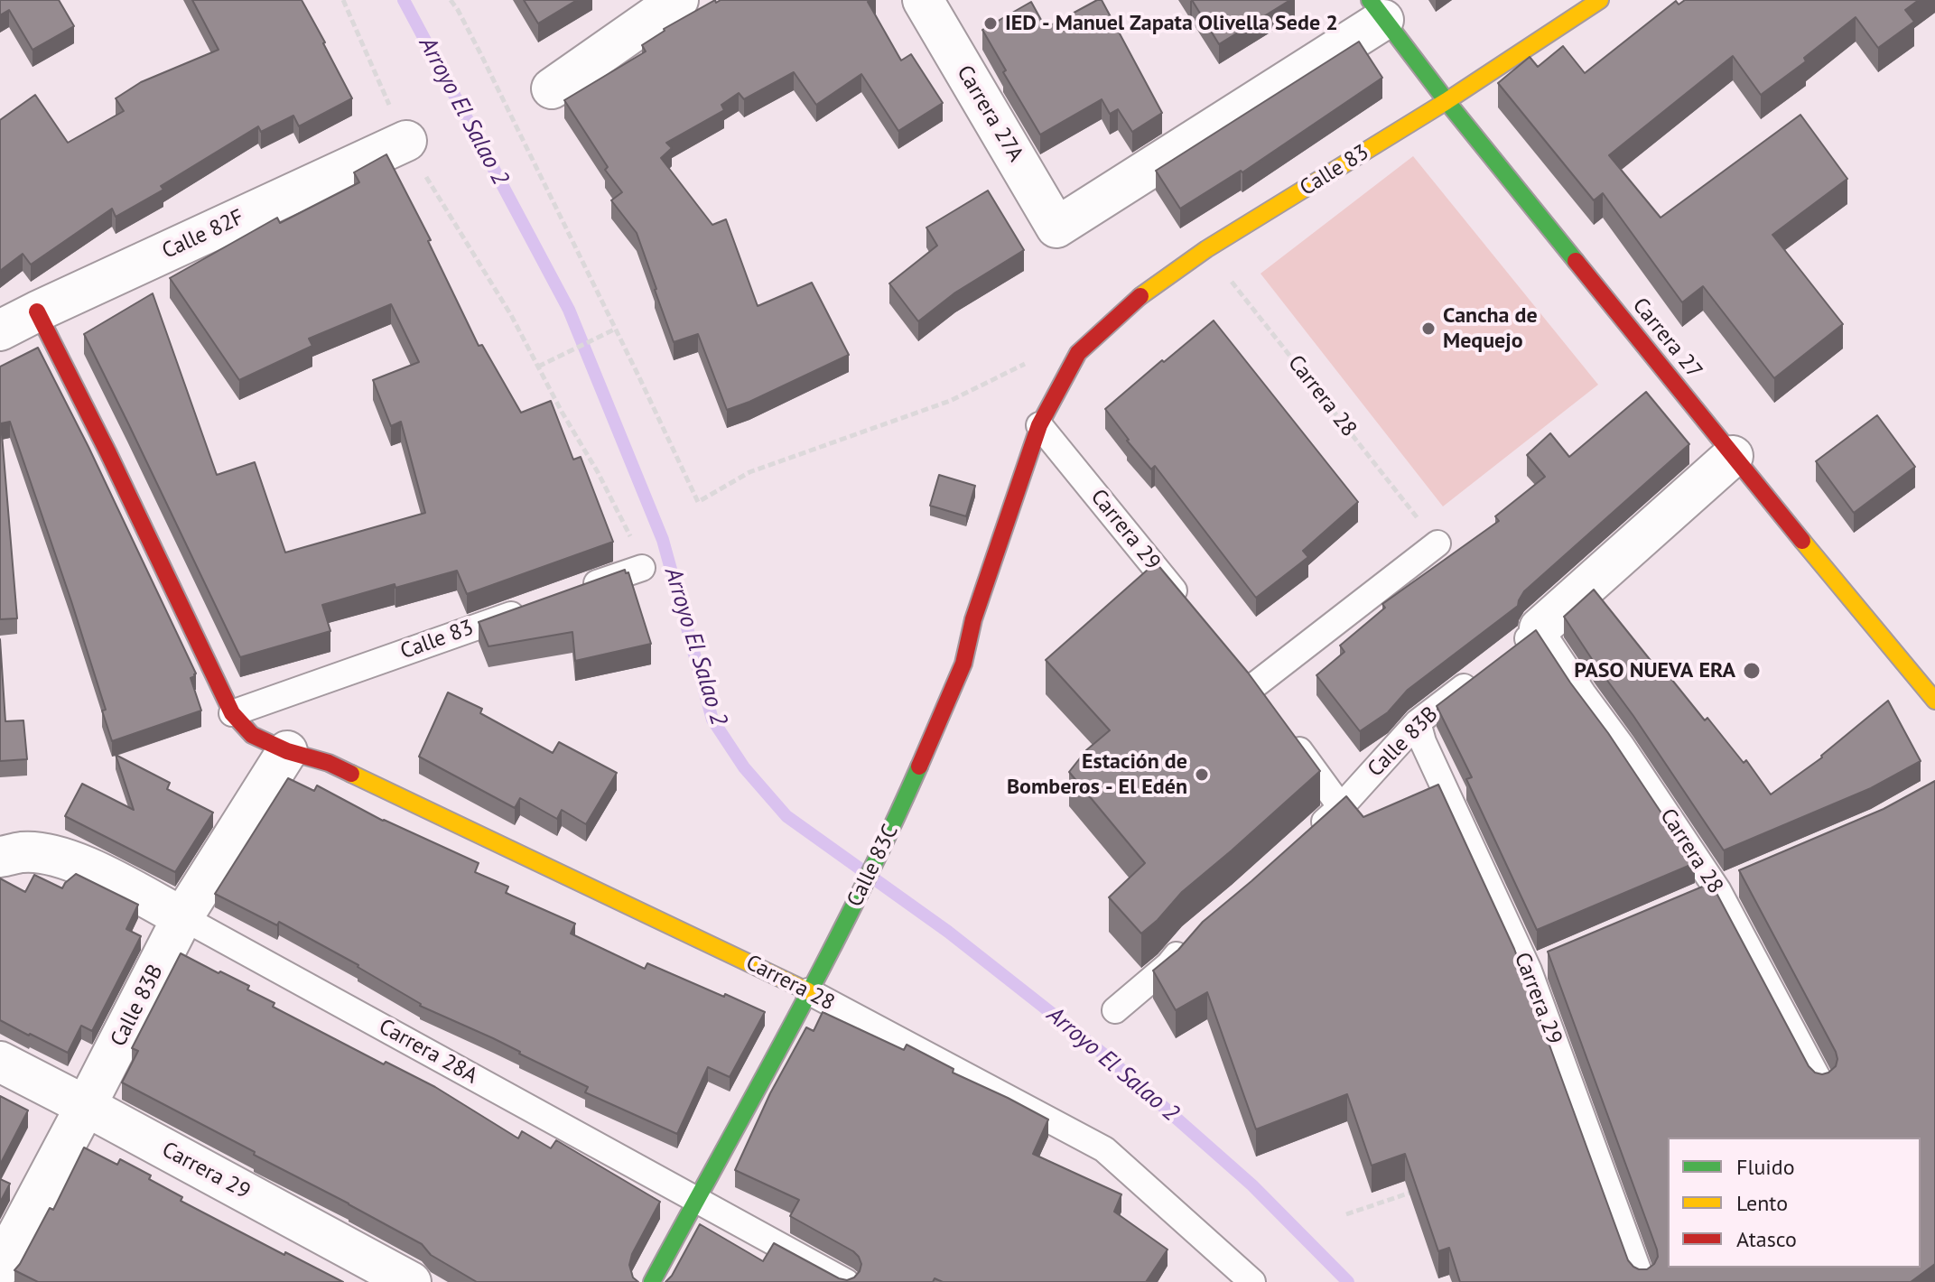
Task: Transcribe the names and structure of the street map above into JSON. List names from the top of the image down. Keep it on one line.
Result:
{"streets":{"street":["Carrera 27A","Calle 83","Calle 82F","Carrera 27","Carrera 28","Carrera 29","Calle 83B","Calle 83C","Carrera 28A"]},"crossings":[["Carrera 27A","Carrera 27"],["Calle 83","Carrera 27"],["Calle 83","Carrera 28"],["Calle 83","Carrera 29"],["Calle 83","Calle 83C"],["Carrera 28","Calle 83B"],["Carrera 28","Calle 83C"],["Carrera 29","Calle 83B"],["Carrera 29","Calle 83C"],["Calle 83B","Carrera 28A"],["Calle 83C","Carrera 28A"]],"water":["Arroyo El Salao 2"],"places":["IED - Manuel Zapata Olivella Sede 2","Cancha de Mequejo","PASO NUEVA ERA","Estación de Bomberos - El Edén"],"legend":["Fluido","Lento","Atasco"]}
